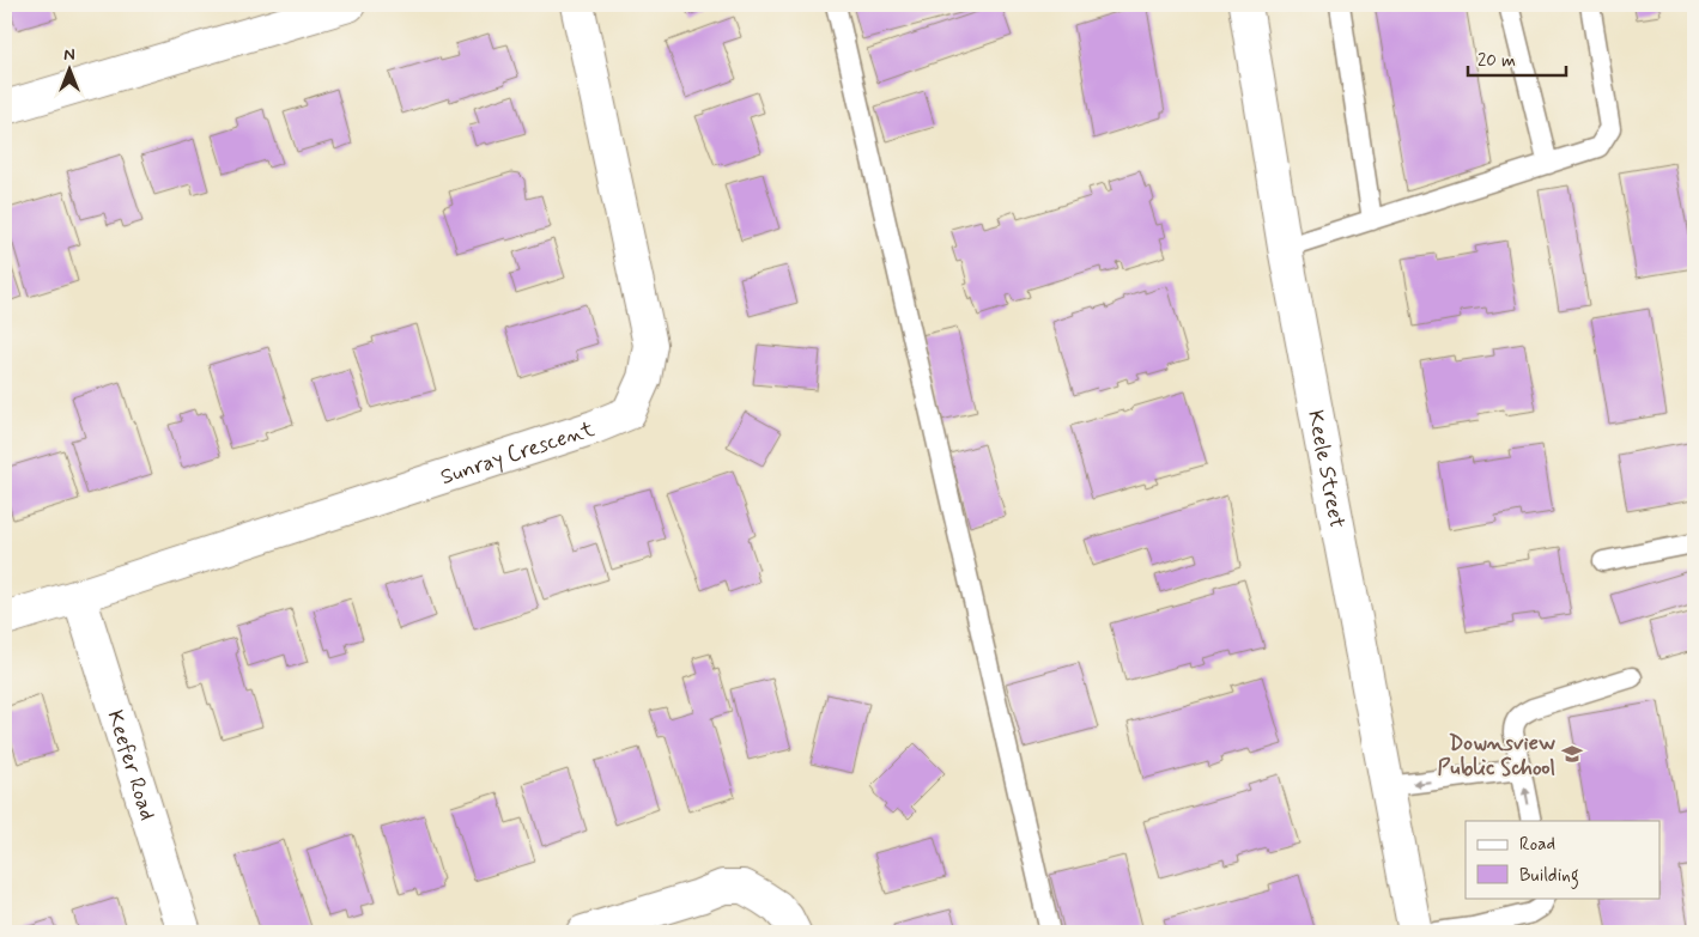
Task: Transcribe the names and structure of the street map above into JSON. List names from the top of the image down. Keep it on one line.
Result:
{"streets":{"street":["Sunray Crescent","Keele Street","Keefer Road"]},"crossings":[["Sunray Crescent","Keefer Road"]],"places":{"school or university":["Downsview Public School"]},"legend":["Road","Building"],"scale_bar":"20 m","north":"top"}
